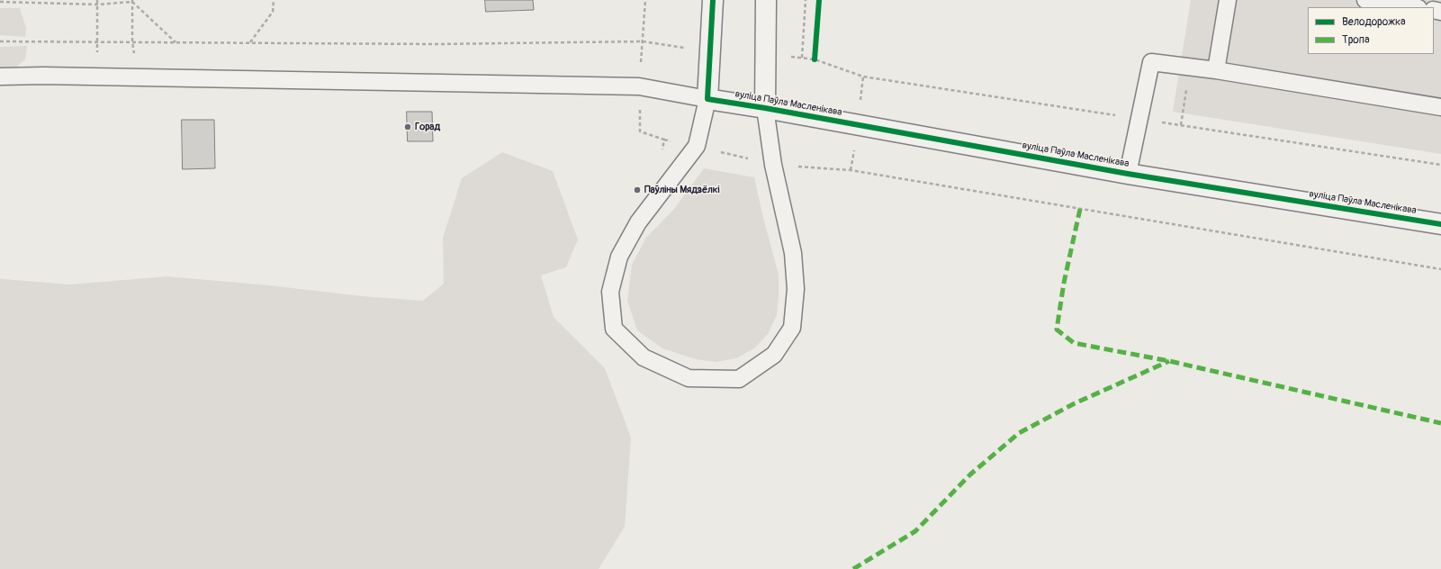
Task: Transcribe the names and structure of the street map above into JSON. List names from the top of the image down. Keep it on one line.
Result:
{"streets":{"street":["вуліца Паўла Масленікава"]},"places":["Горад","Паўліны Мядзёлкі"],"legend":["Велодорожка","Тропа"]}
